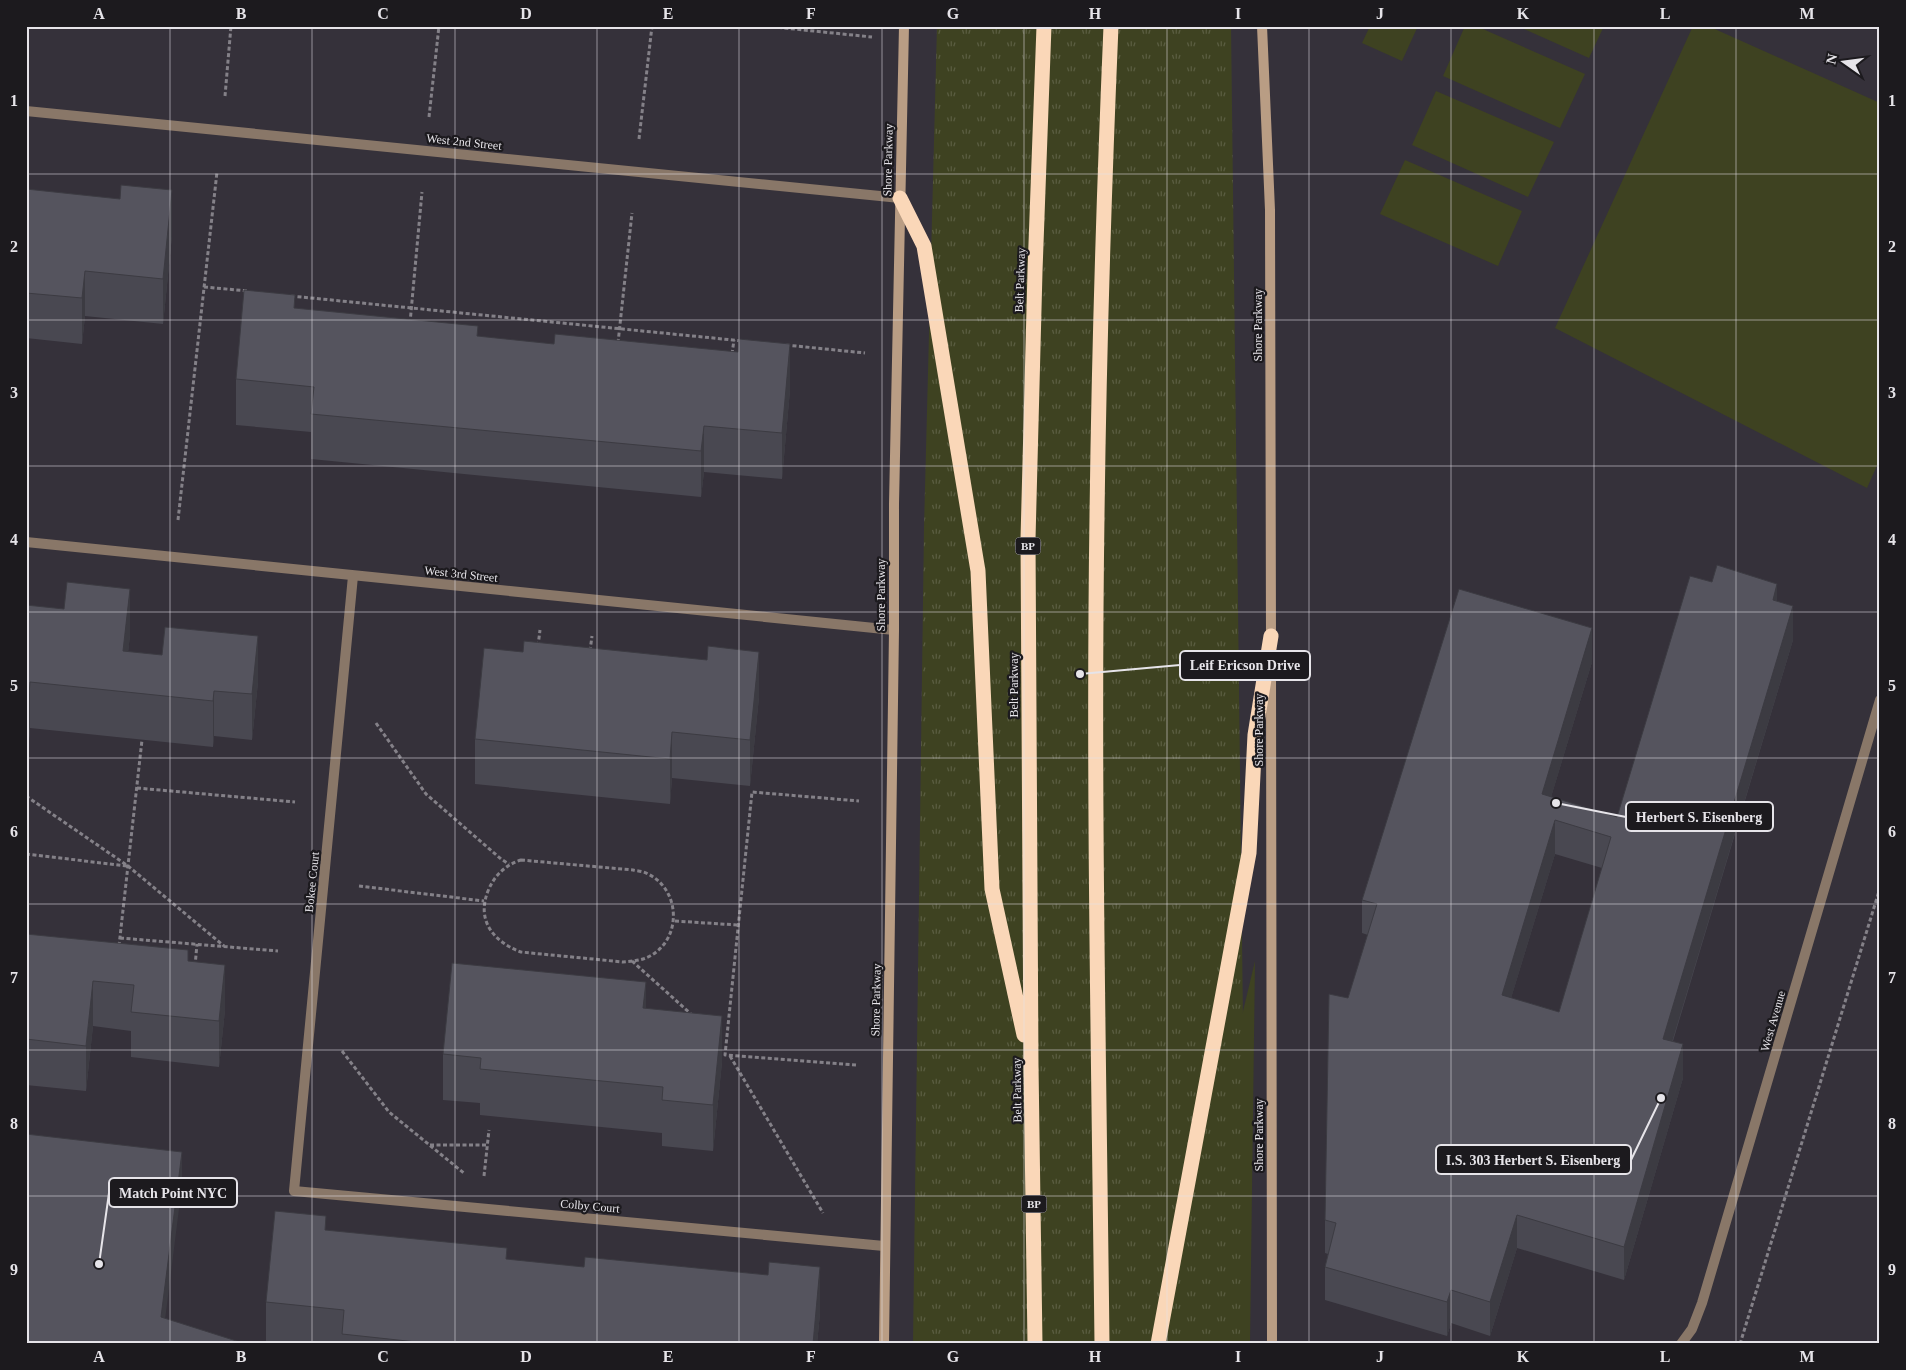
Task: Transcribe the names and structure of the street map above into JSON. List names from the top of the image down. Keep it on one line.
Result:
{"streets":{"highway":["Belt Parkway","BP"],"main road":["Shore Parkway"],"street":["West 2nd Street","West 3rd Street","Bokee Court","West Avenue","Colby Court"]},"crossings":[["West 2nd Street","Shore Parkway"],["Shore Parkway","West 3rd Street"],["Shore Parkway","Colby Court"],["West 3rd Street","Bokee Court"],["Bokee Court","Colby Court"]],"places":["Leif Ericson Drive","Herbert S. Eisenberg","I.S. 303 Herbert S. Eisenberg","Match Point NYC"],"north":"left","grid":{"columns":["A","B","C","D","E","F","G","H","I","J","K","L","M"],"rows":["1","2","3","4","5","6","7","8","9"]}}
